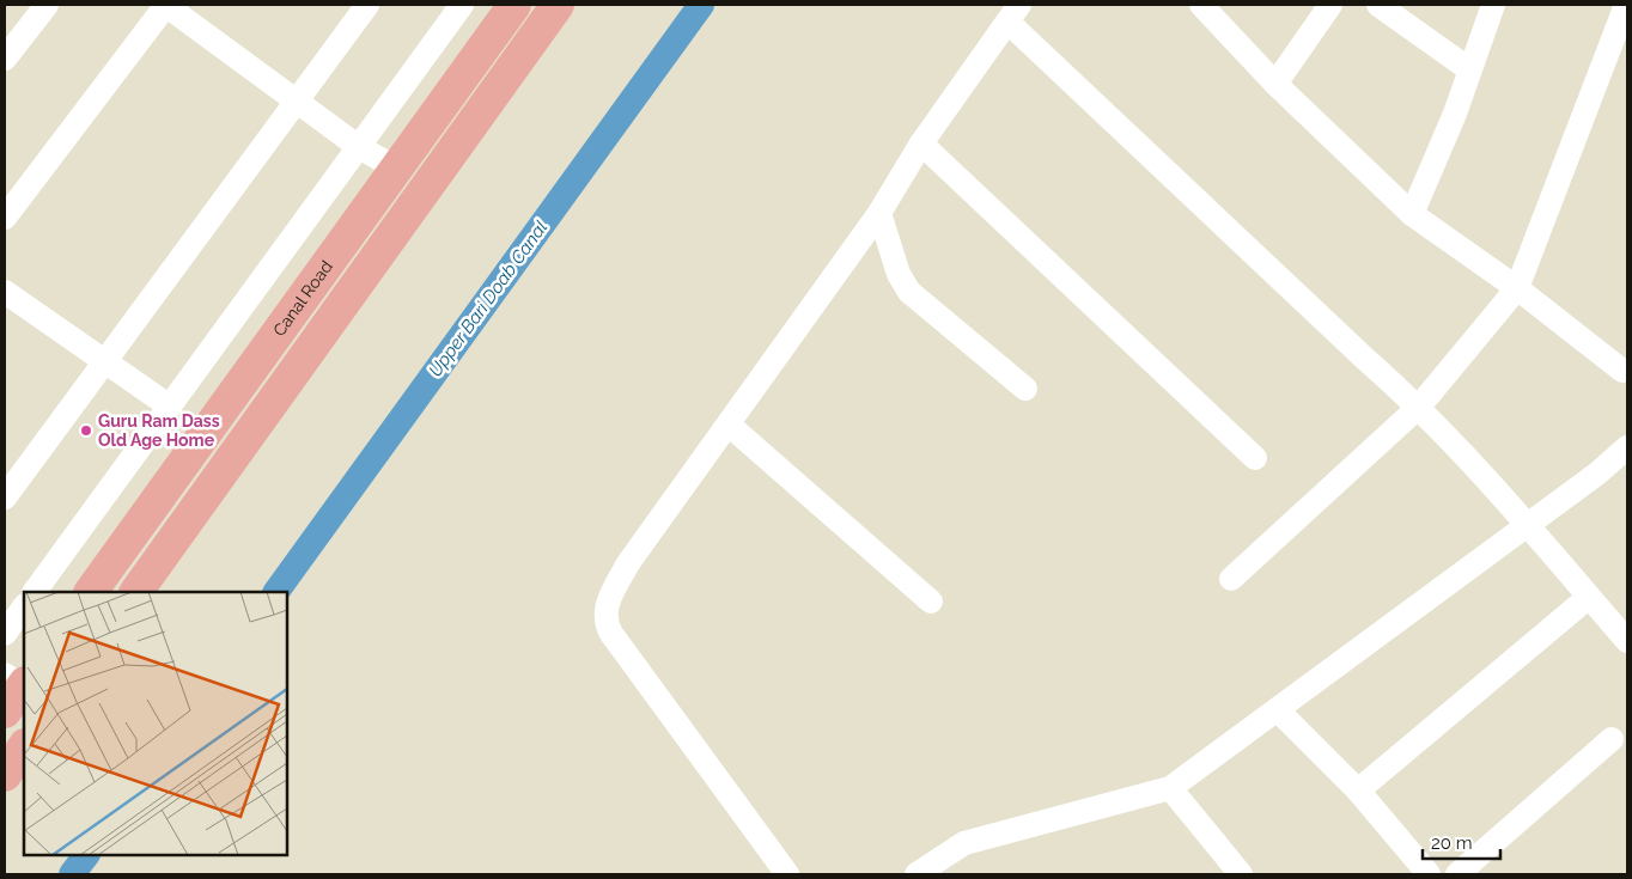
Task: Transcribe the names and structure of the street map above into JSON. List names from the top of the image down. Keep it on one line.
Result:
{"streets":{"main road":["Canal Road"]},"water":["Upper Bari Doab Canal"],"places":["Guru Ram Dass Old Age Home"],"scale_bar":"20 m"}
